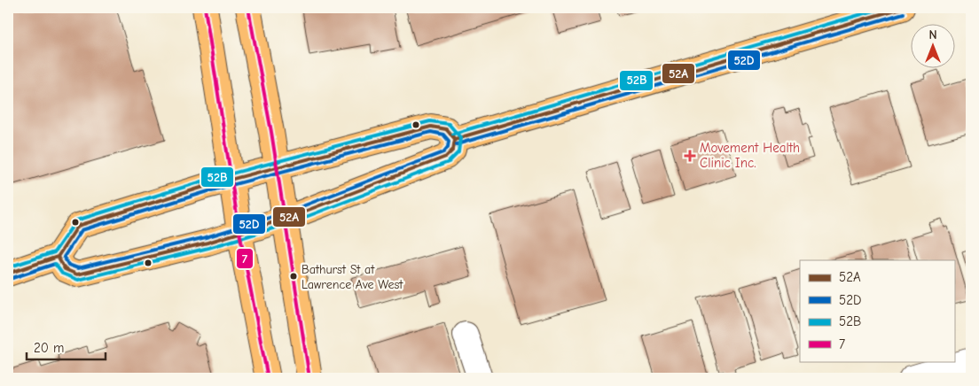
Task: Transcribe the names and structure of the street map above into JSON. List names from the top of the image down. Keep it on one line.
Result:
{"places":{"health":["Movement Health Clinic Inc."],"other":["Bathurst St at Lawrence Ave West"]},"lines":["transit line 52A","transit line 52B","transit line 7","transit line 52D"],"legend":["52A","52D","52B","7"],"scale_bar":"20 m","north":"top"}
